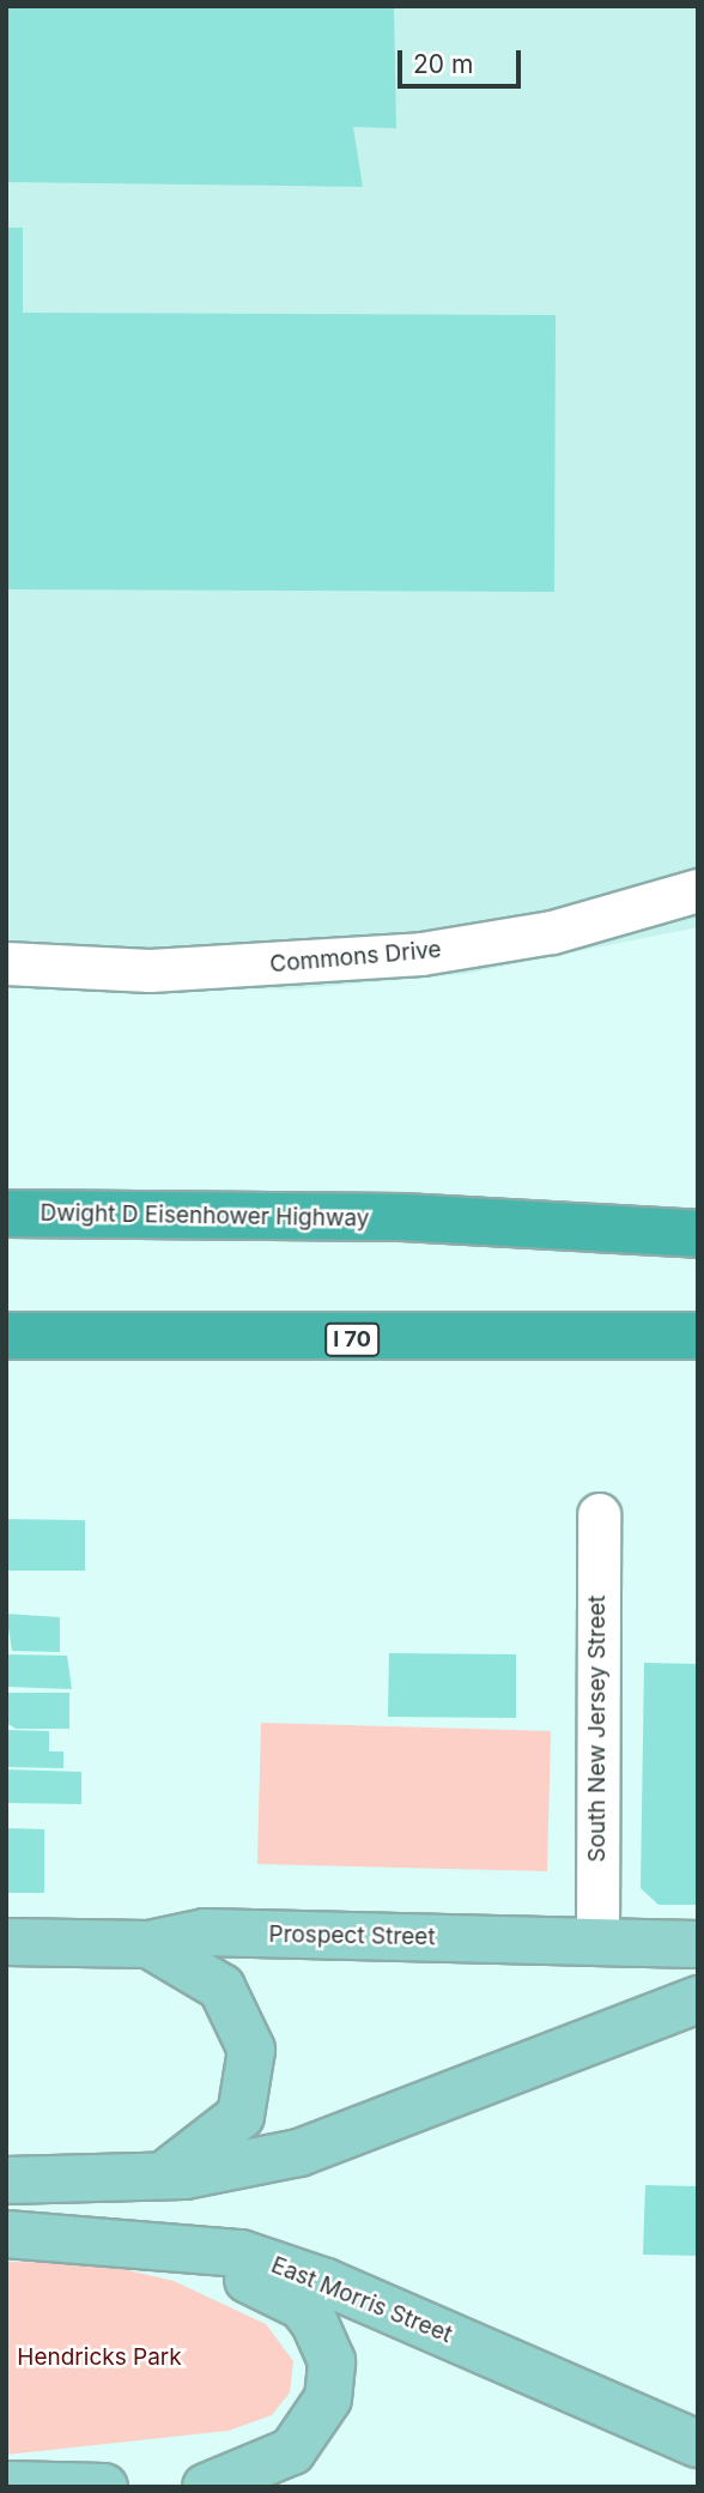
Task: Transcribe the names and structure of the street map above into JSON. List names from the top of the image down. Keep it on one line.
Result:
{"streets":{"highway":["Dwight D Eisenhower Highway","I 70"],"main road":["Prospect Street","East Morris Street"],"street":["Commons Drive","South New Jersey Street"]},"crossings":[["South New Jersey Street","Prospect Street"]],"parks":["Hendricks Park"],"scale_bar":"20 m"}
